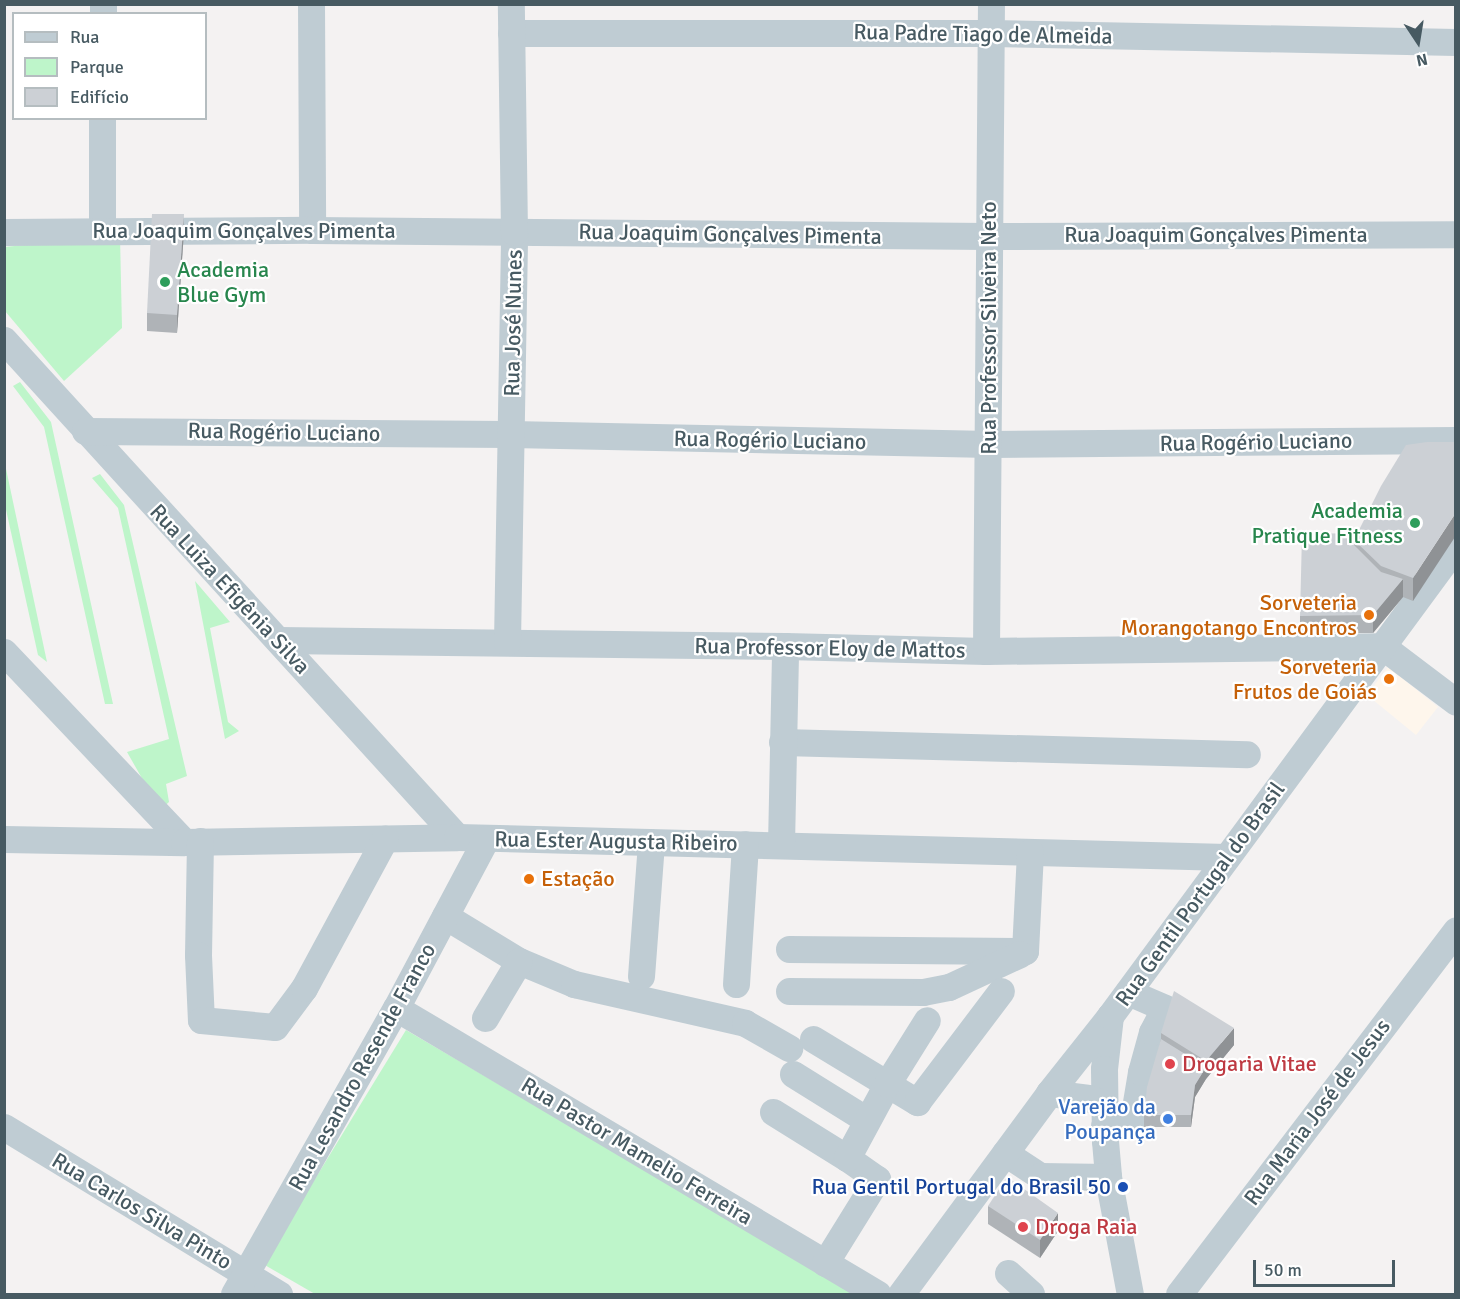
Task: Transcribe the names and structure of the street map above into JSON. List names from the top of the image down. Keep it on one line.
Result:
{"streets":{"street":["Rua Padre Tiago de Almeida","Rua Joaquim Gonçalves Pimenta","Rua José Nunes","Rua Professor Silveira Neto","Rua Rogério Luciano","Rua Luiza Efigênia Silva","Rua Professor Eloy de Mattos","Rua Ester Augusta Ribeiro","Rua Gentil Portugal do Brasil","Rua Lesandro Resende Franco","Rua Maria José de Jesus","Rua Pastor Mamelio Ferreira","Rua Carlos Silva Pinto"]},"crossings":[["Rua Padre Tiago de Almeida","Rua José Nunes"],["Rua Padre Tiago de Almeida","Rua Professor Silveira Neto"],["Rua Joaquim Gonçalves Pimenta","Rua José Nunes"],["Rua Joaquim Gonçalves Pimenta","Rua Professor Silveira Neto"],["Rua José Nunes","Rua Rogério Luciano"],["Rua José Nunes","Rua Professor Eloy de Mattos"],["Rua Professor Silveira Neto","Rua Rogério Luciano"],["Rua Professor Silveira Neto","Rua Professor Eloy de Mattos"],["Rua Rogério Luciano","Rua Luiza Efigênia Silva"],["Rua Luiza Efigênia Silva","Rua Professor Eloy de Mattos"],["Rua Luiza Efigênia Silva","Rua Ester Augusta Ribeiro"],["Rua Professor Eloy de Mattos","Rua Gentil Portugal do Brasil"],["Rua Ester Augusta Ribeiro","Rua Gentil Portugal do Brasil"],["Rua Ester Augusta Ribeiro","Rua Lesandro Resende Franco"],["Rua Lesandro Resende Franco","Rua Pastor Mamelio Ferreira"],["Rua Lesandro Resende Franco","Rua Carlos Silva Pinto"]],"places":["Academia Blue Gym","Academia Pratique Fitness","Sorveteria Morangotango Encontros","Sorveteria Frutos de Goiás","Estação","Drogaria Vitae","Varejão da Poupança","Rua Gentil Portugal do Brasil 50","Droga Raia"],"legend":["Rua","Parque","Edifício"],"scale_bar":"50 m","north":"bottom"}
